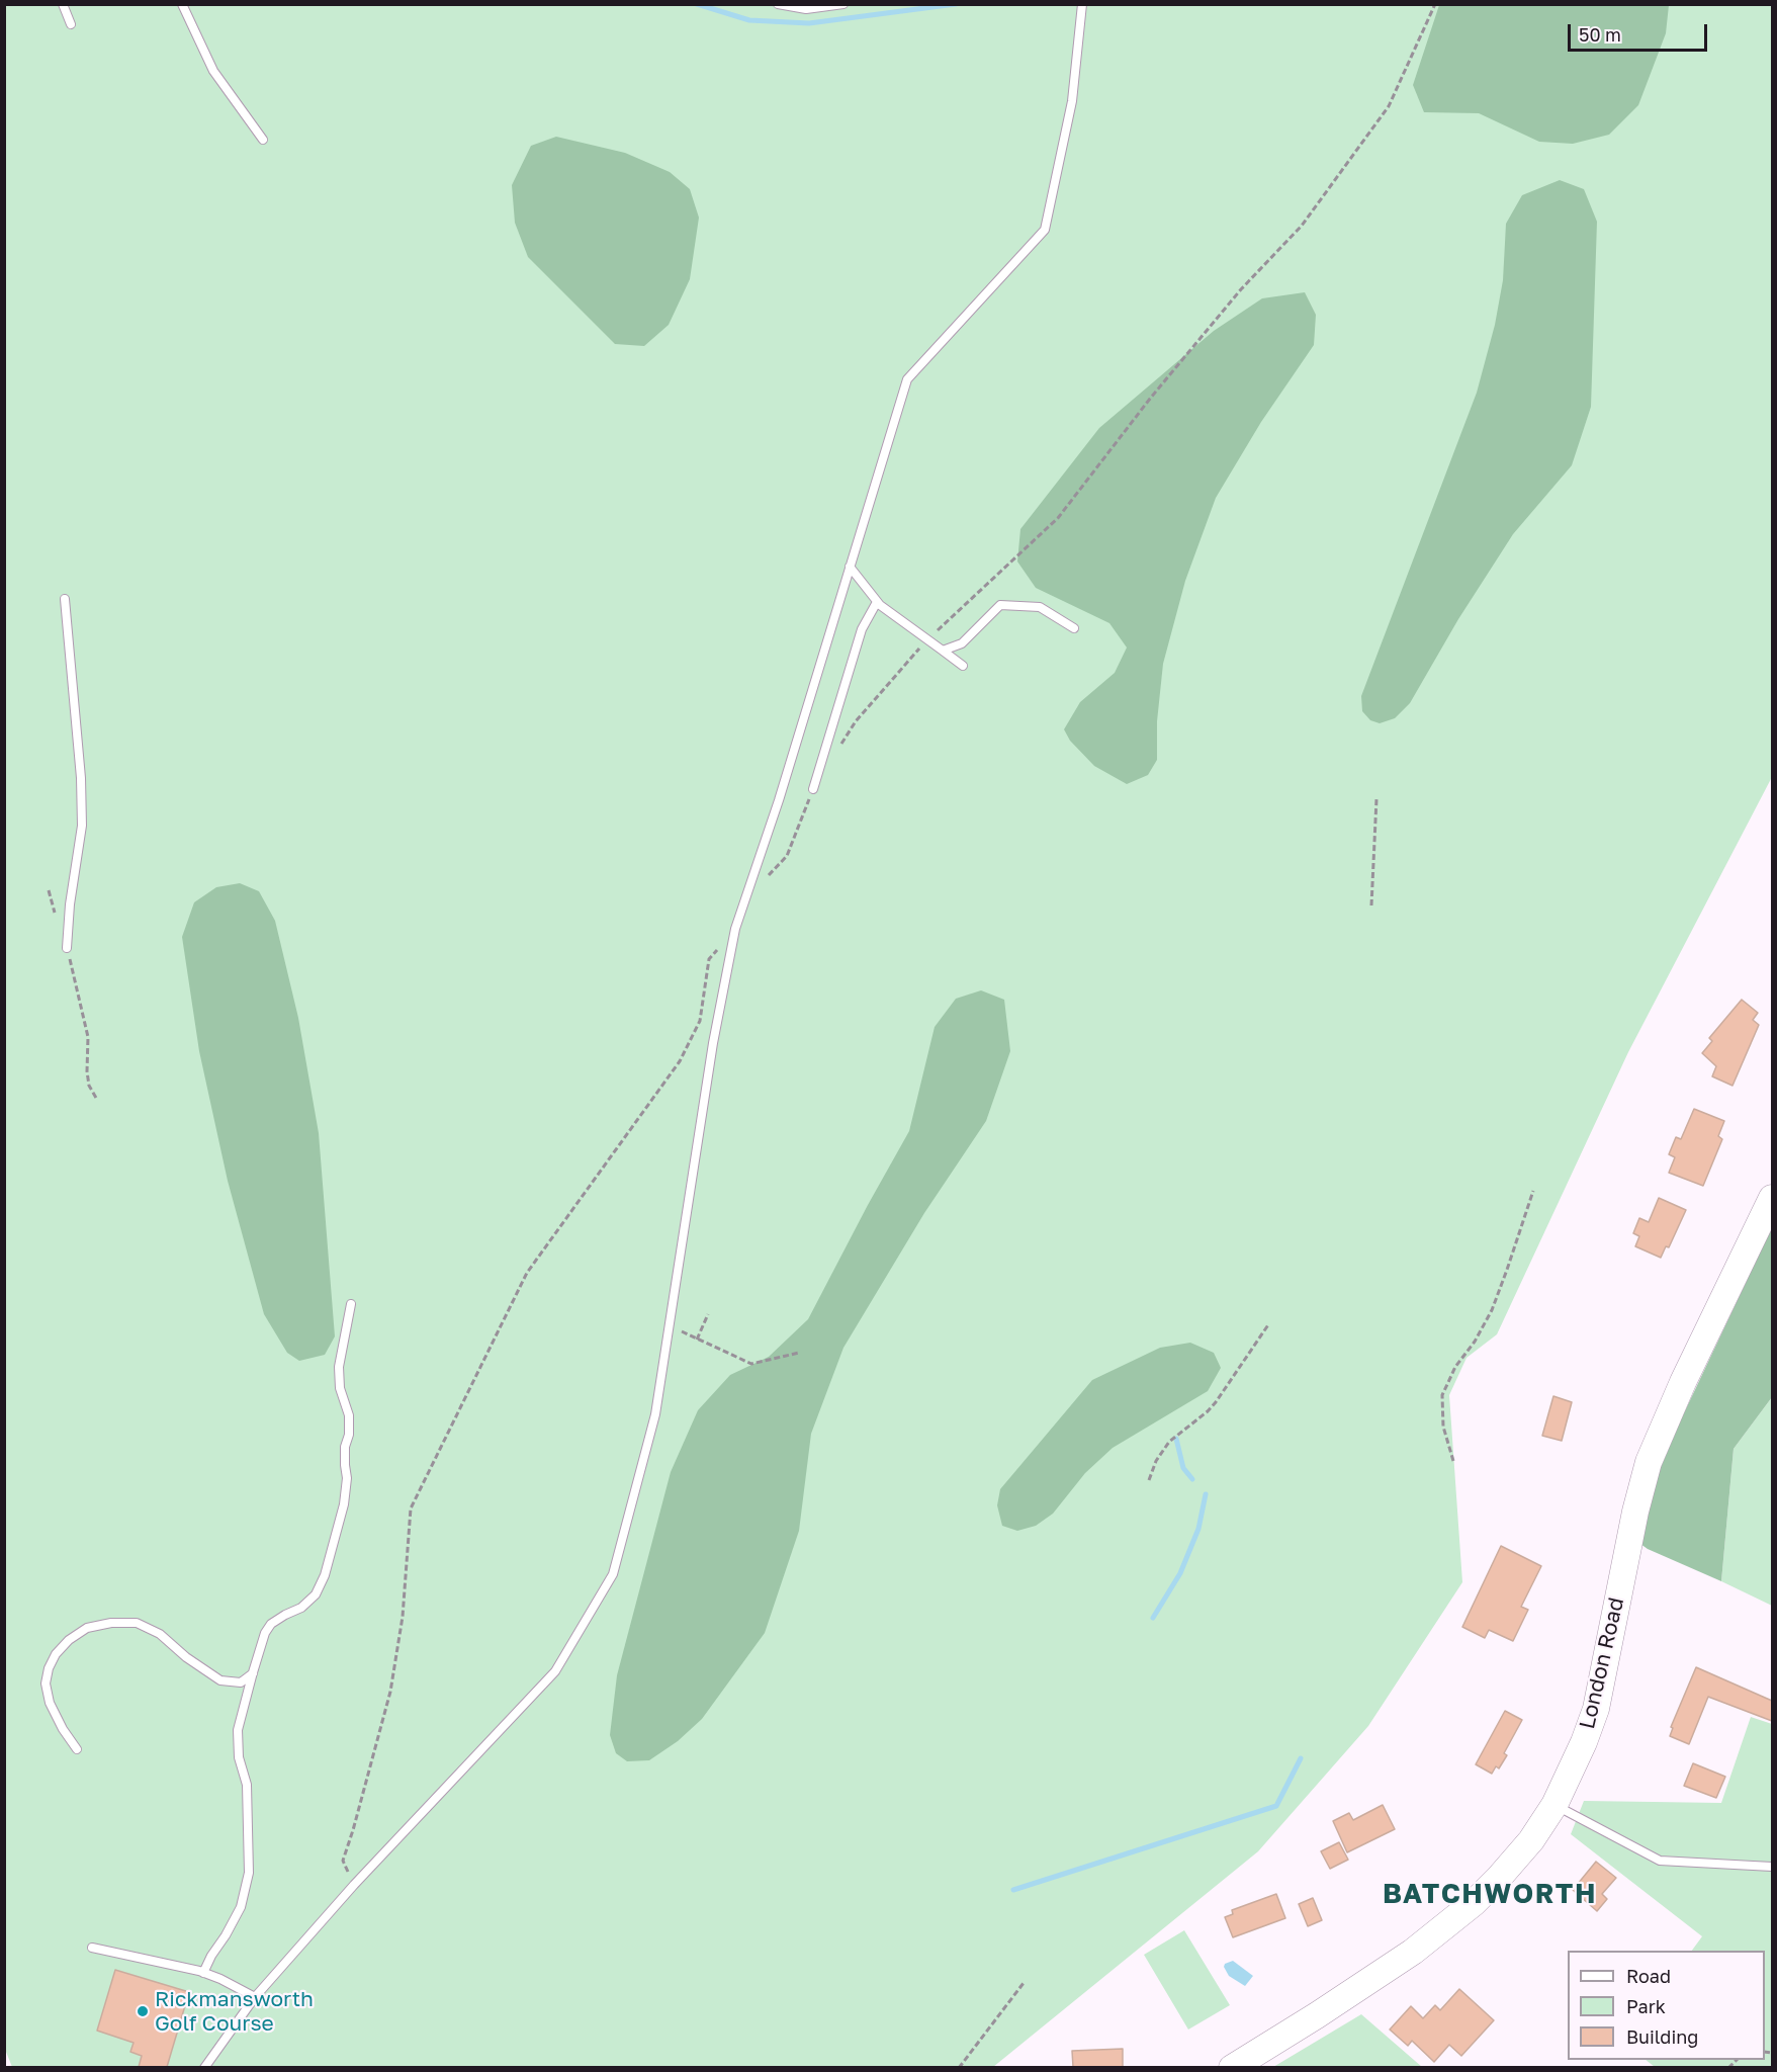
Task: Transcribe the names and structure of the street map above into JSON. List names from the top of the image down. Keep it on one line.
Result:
{"streets":{"main road":["London Road"]},"districts":["BATCHWORTH"],"places":["Rickmansworth Golf Course"],"legend":["Road","Park","Building"],"scale_bar":"50 m"}
